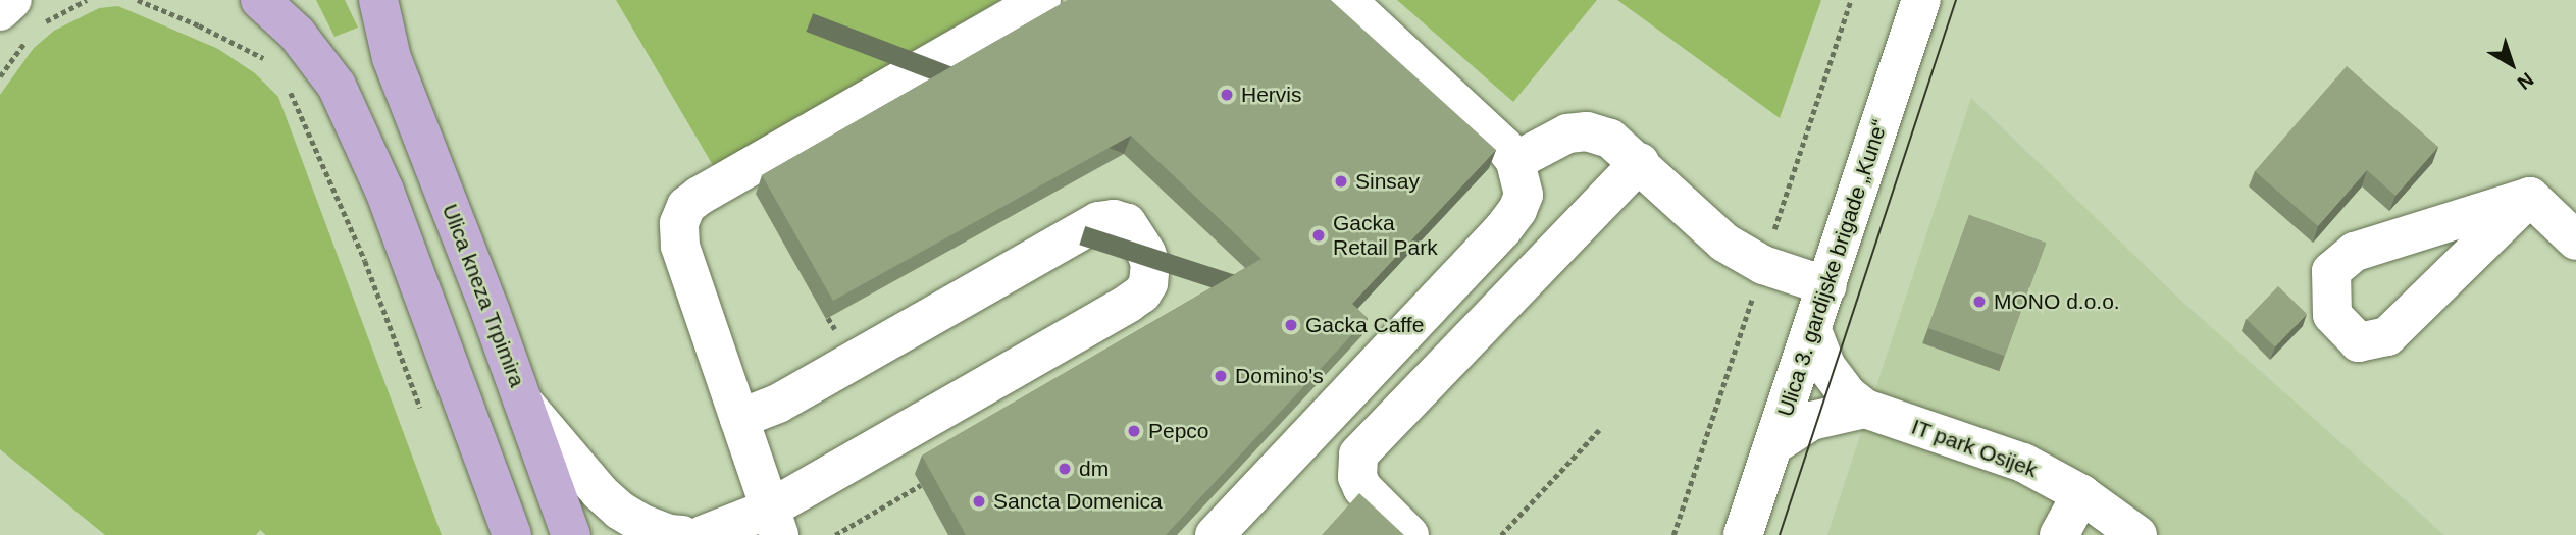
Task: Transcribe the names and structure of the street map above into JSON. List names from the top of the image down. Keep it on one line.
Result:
{"streets":{"main road":["Ulica kneza Trpimira"],"street":["Ulica 3. gardijske brigade „Kune“","IT park Osijek"]},"crossings":[["Ulica 3. gardijske brigade „Kune“","IT park Osijek"]],"places":["Hervis","Sinsay","Gacka Retail Park","MONO d.o.o.","Gacka Caffe","Domino's","Pepco","dm","Sancta Domenica"],"north":"bottom right"}
